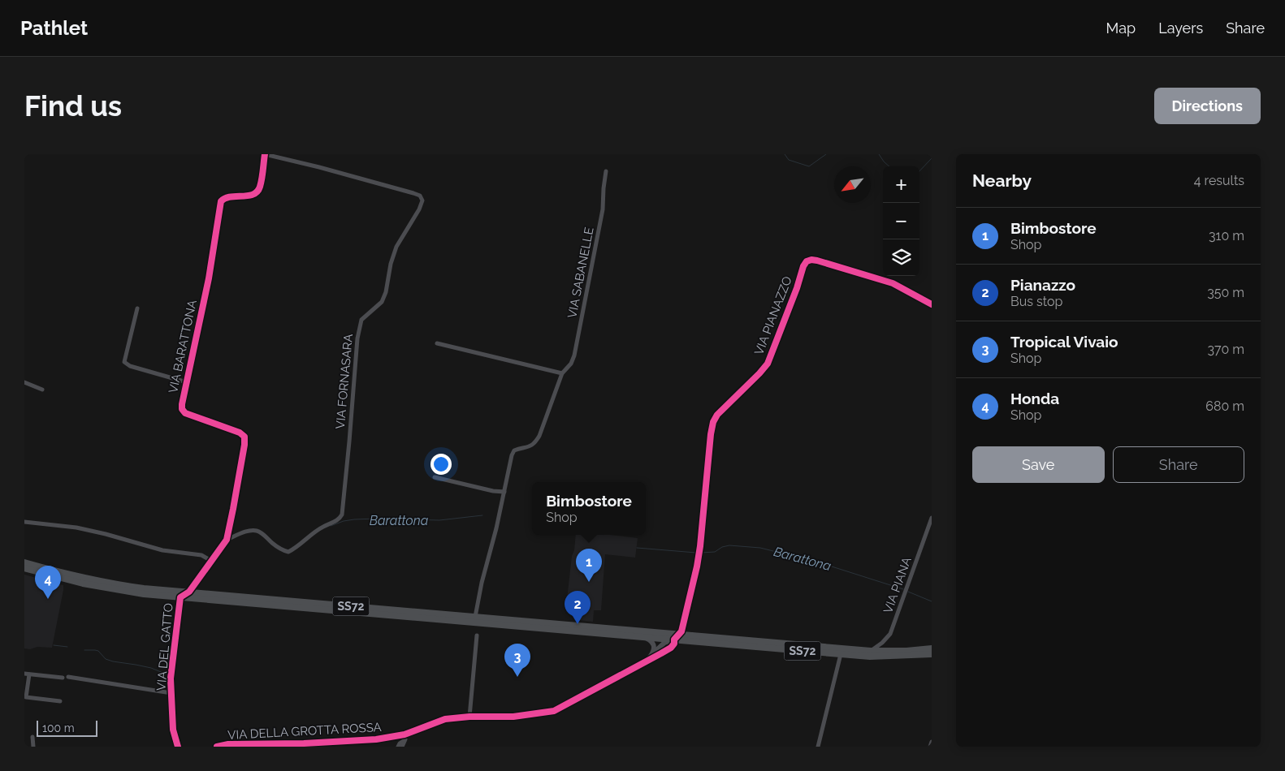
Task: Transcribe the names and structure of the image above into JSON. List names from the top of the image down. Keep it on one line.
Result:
{"streets":{"main road":["SS72"],"street":["VIA SABANELLE","VIA PIANAZZO","VIA BARATTONA","VIA FORNASARA","VIA PIANA","VIA DEL GATTO","VIA DELLA GROTTA ROSSA"]},"crossings":[["VIA SABANELLE","SS72"],["VIA PIANAZZO","SS72"],["VIA BARATTONA","VIA FORNASARA"],["VIA BARATTONA","SS72"],["VIA PIANA","SS72"],["SS72","VIA DEL GATTO"],["SS72","VIA DELLA GROTTA ROSSA"]],"water":["Barattona"],"scale_bar":"100 m","north":"bottom left","page":{"header":"Pathlet","nav":["Map","Layers","Share"],"buttons":["Directions",["Save","Share"]],"title":"Find us","heading":["Nearby","4 results"],"map_buttons":["+","−"],"list":[{"mark":"1","name":"Bimbostore","note":"Shop","value":"310 m"},{"mark":"2","name":"Pianazzo","note":"Bus stop","value":"350 m"},{"mark":"3","name":"Tropical Vivaio","note":"Shop","value":"370 m"},{"mark":"4","name":"Honda","note":"Shop","value":"680 m"}],"popup":["Bimbostore","Shop"],"pins":["1","4","2","3"],"scale":"100 m"}}
